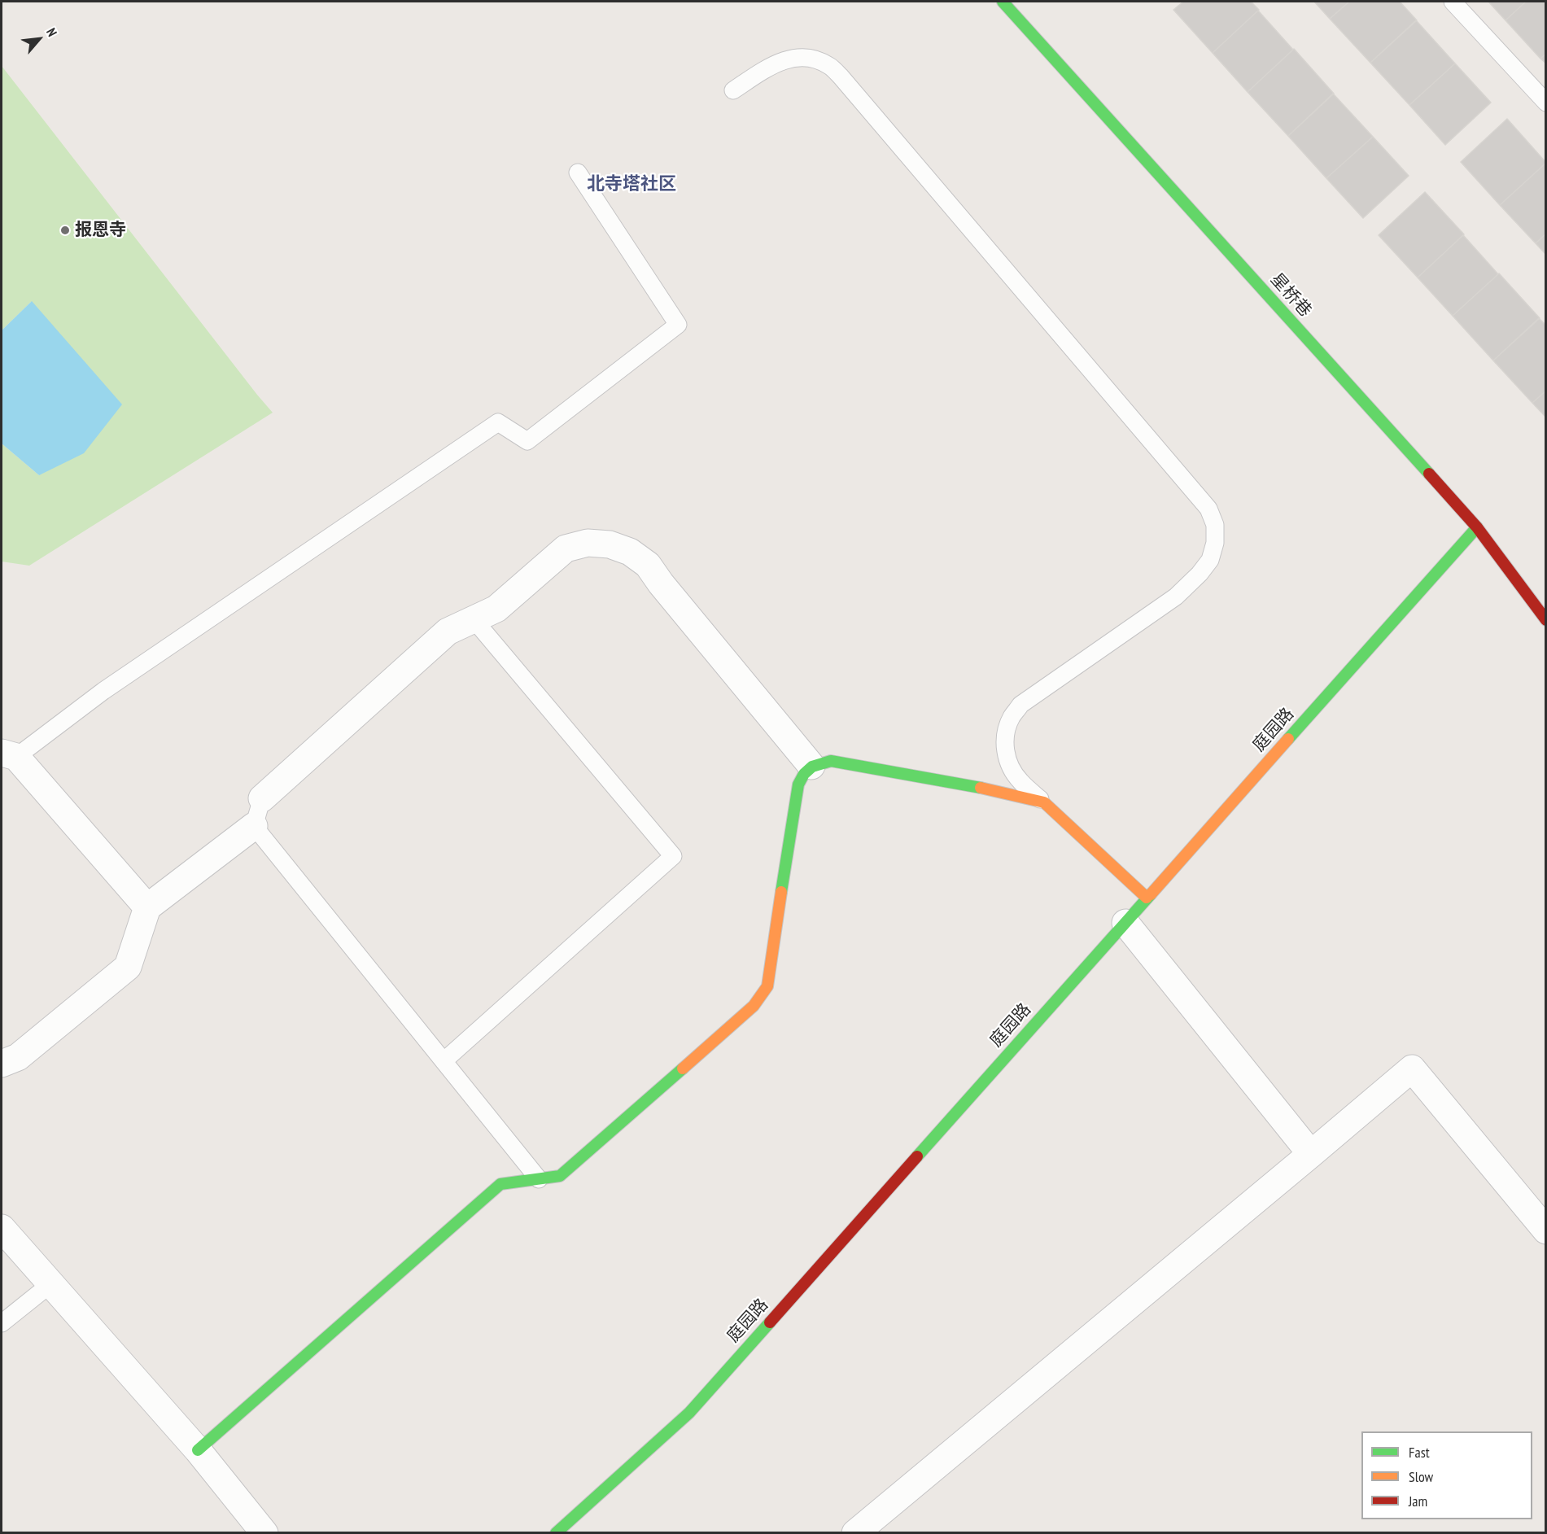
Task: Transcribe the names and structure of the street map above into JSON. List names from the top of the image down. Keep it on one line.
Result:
{"streets":{"street":["星桥巷","庭园路"]},"crossings":[["星桥巷","庭园路"]],"districts":["北寺塔社区"],"places":["报恩寺"],"legend":["Fast","Slow","Jam"],"north":"top right"}
